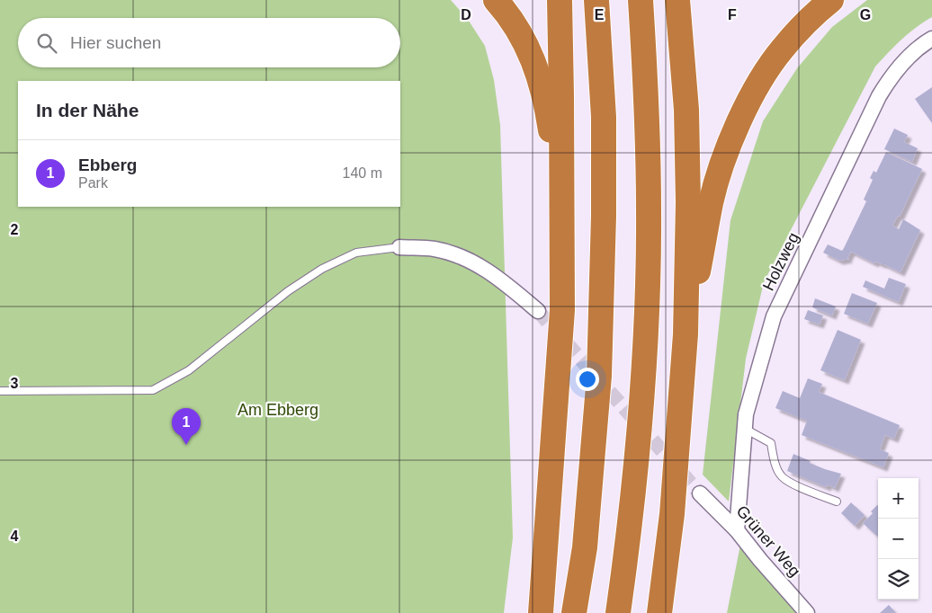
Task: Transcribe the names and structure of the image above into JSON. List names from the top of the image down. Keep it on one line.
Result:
{"streets":{"street":["Holzweg","Grüner Weg"]},"crossings":[["Holzweg","Grüner Weg"]],"parks":["Am Ebberg"],"page":{"search":"Hier suchen","heading":"In der Nähe","list":[{"mark":"1","name":"Ebberg","note":"Park","value":"140 m"}],"pins":"1","map_buttons":["+","−"]},"grid":{"columns":["D","E","F","G"],"rows":["2","3","4"]}}
